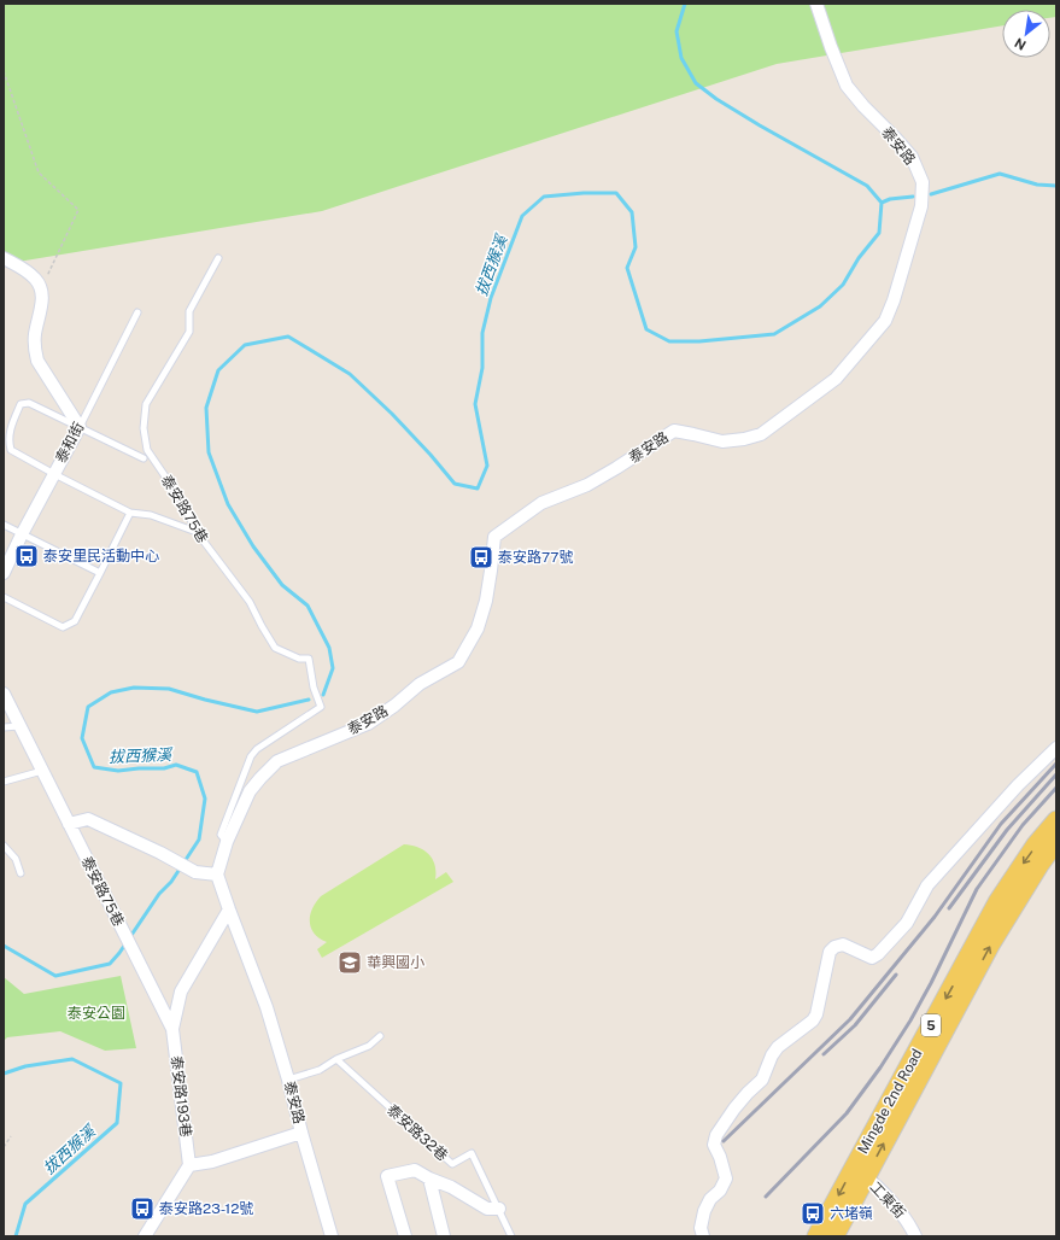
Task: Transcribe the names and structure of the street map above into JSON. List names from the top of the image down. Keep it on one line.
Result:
{"streets":{"main road":["5","Mingde 2nd Road"],"street":["泰安路","泰和街","泰安路75巷","泰安路193巷","工東街"],"lane":["泰安路32巷"]},"crossings":[["泰安路","泰安路75巷"],["泰安路","泰安路193巷"],["泰安路75巷","泰安路193巷"],["Mingde 2nd Road","工東街"]],"water":["拔西猴溪"],"parks":["泰安公園"],"places":{"bus stop":["泰安里民活動中心","泰安路77號","泰安路23-12號","六堵嶺"],"school or university":["華興國小"]},"north":"bottom left"}
